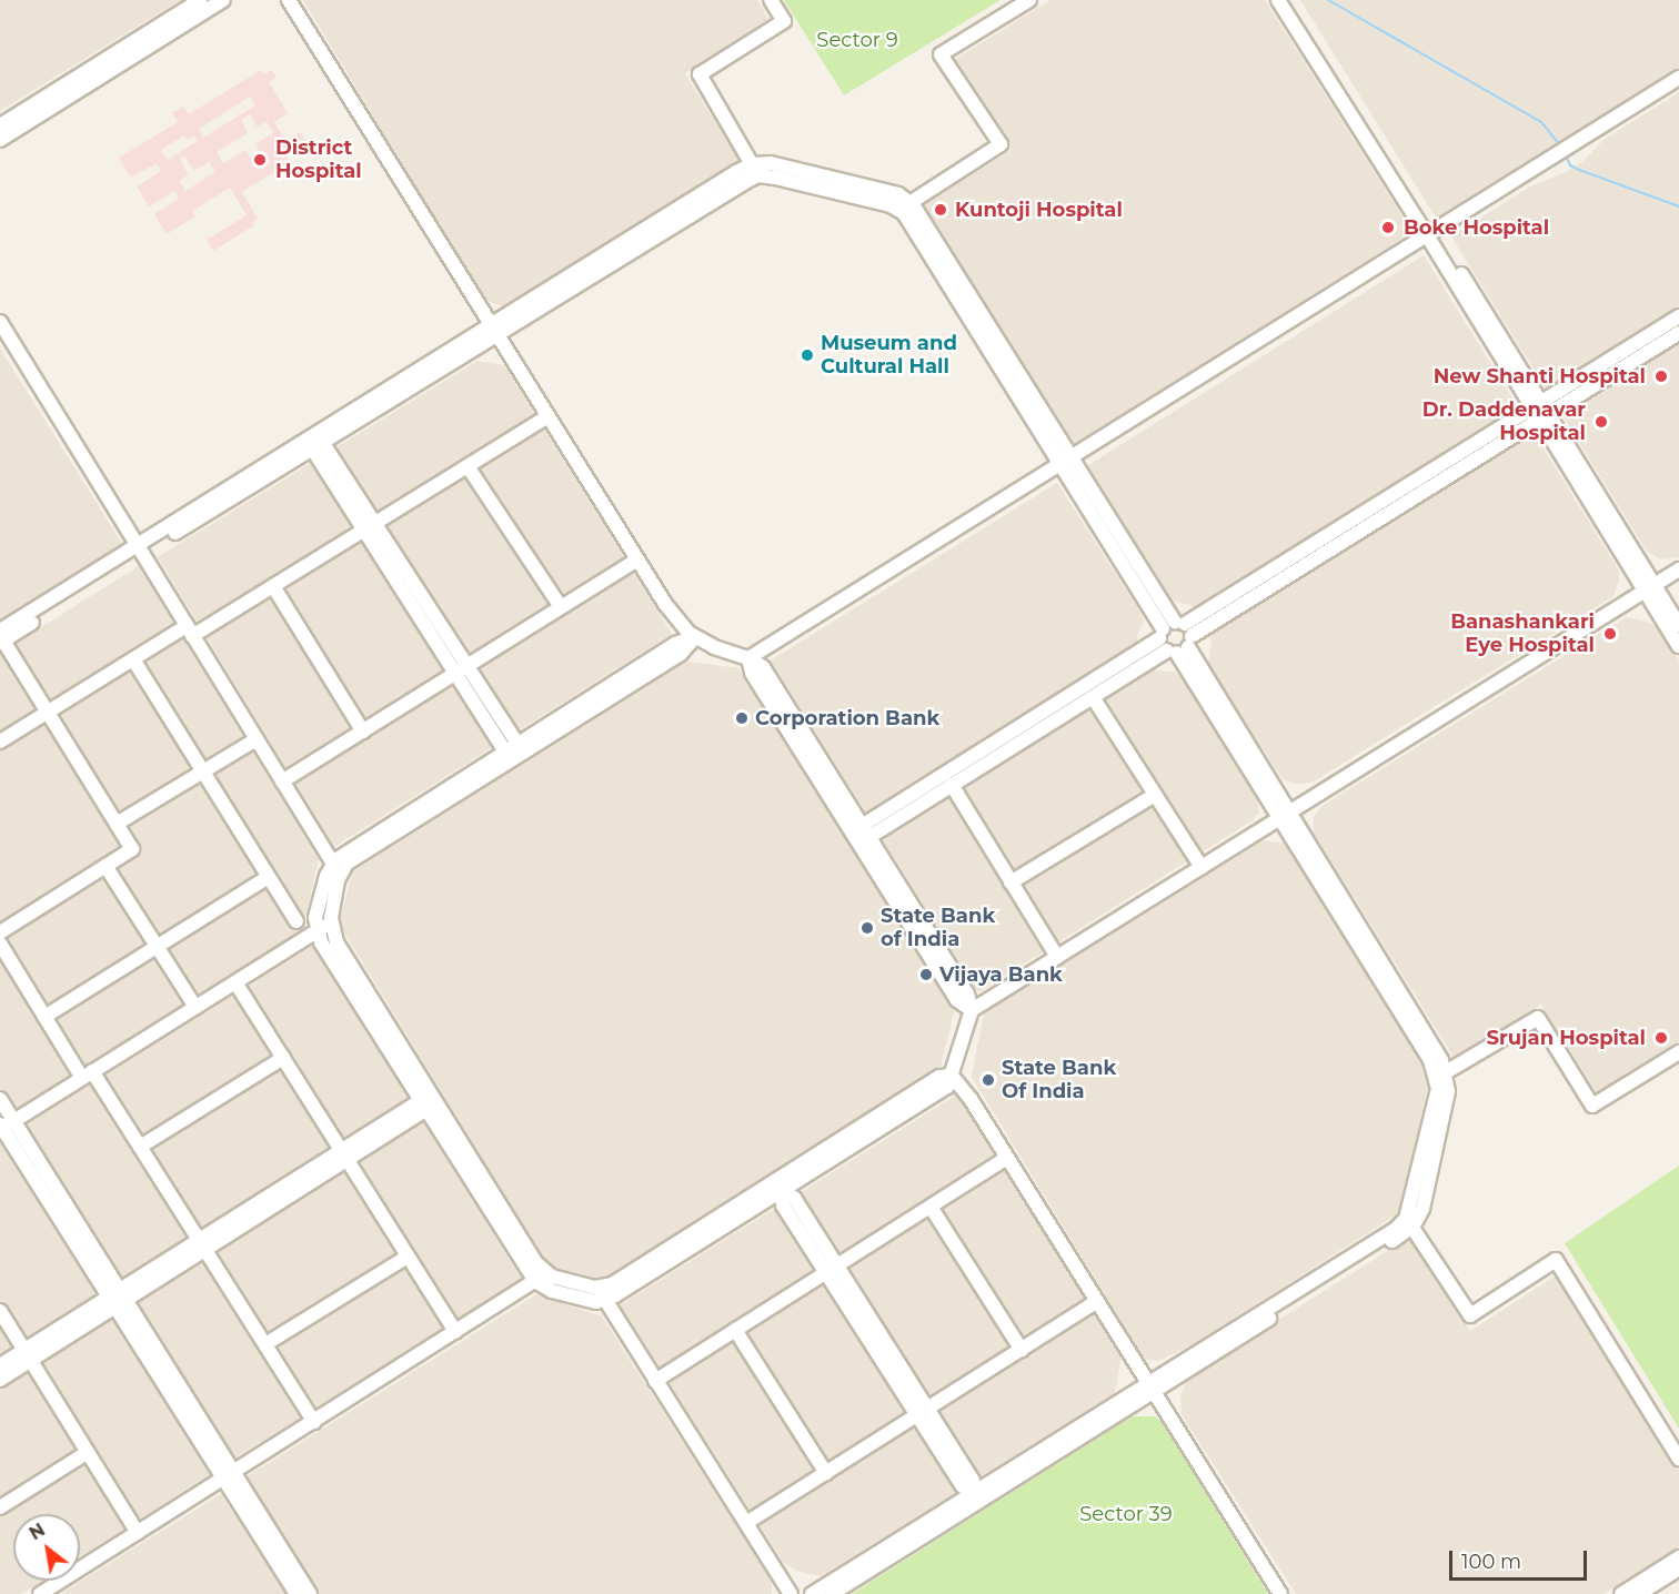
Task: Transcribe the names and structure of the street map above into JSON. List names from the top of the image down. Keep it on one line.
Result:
{"parks":["Sector 9","Sector 39"],"places":["District Hospital","Kuntoji Hospital","Boke Hospital","Museum and Cultural Hall","New Shanti Hospital","Dr. Daddenavar Hospital","Banashankari Eye Hospital","Corporation Bank","State Bank of India","Vijaya Bank","Srujan Hospital","State Bank Of India"],"scale_bar":"100 m","north":"top left"}
